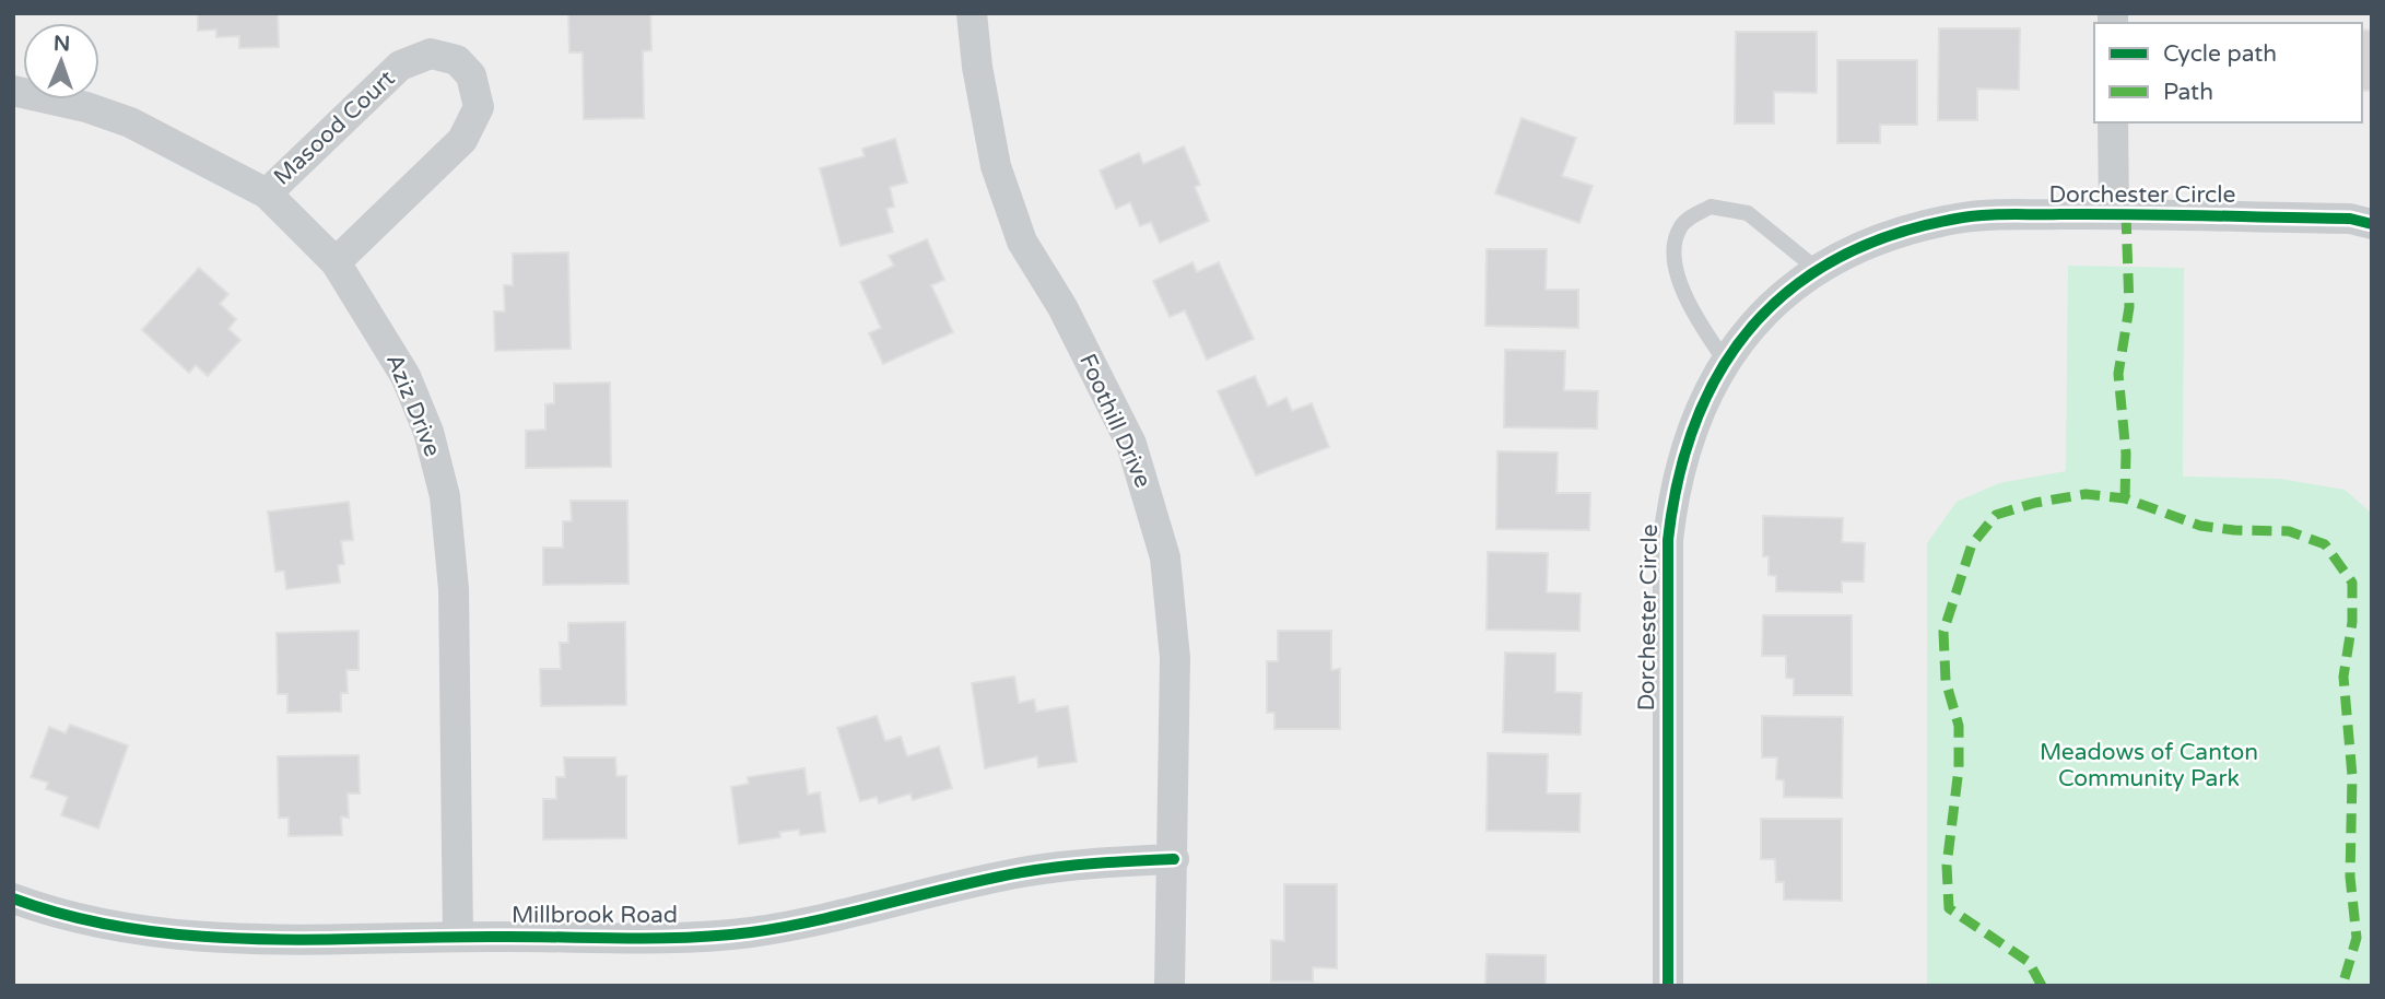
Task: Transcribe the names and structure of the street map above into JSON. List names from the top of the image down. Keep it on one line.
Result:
{"streets":{"street":["Masood Court","Dorchester Circle","Aziz Drive","Foothill Drive","Millbrook Road"]},"crossings":[["Masood Court","Aziz Drive"],["Aziz Drive","Millbrook Road"],["Foothill Drive","Millbrook Road"]],"parks":["Meadows of Canton Community Park"],"legend":["Cycle path","Path"],"north":"top"}
